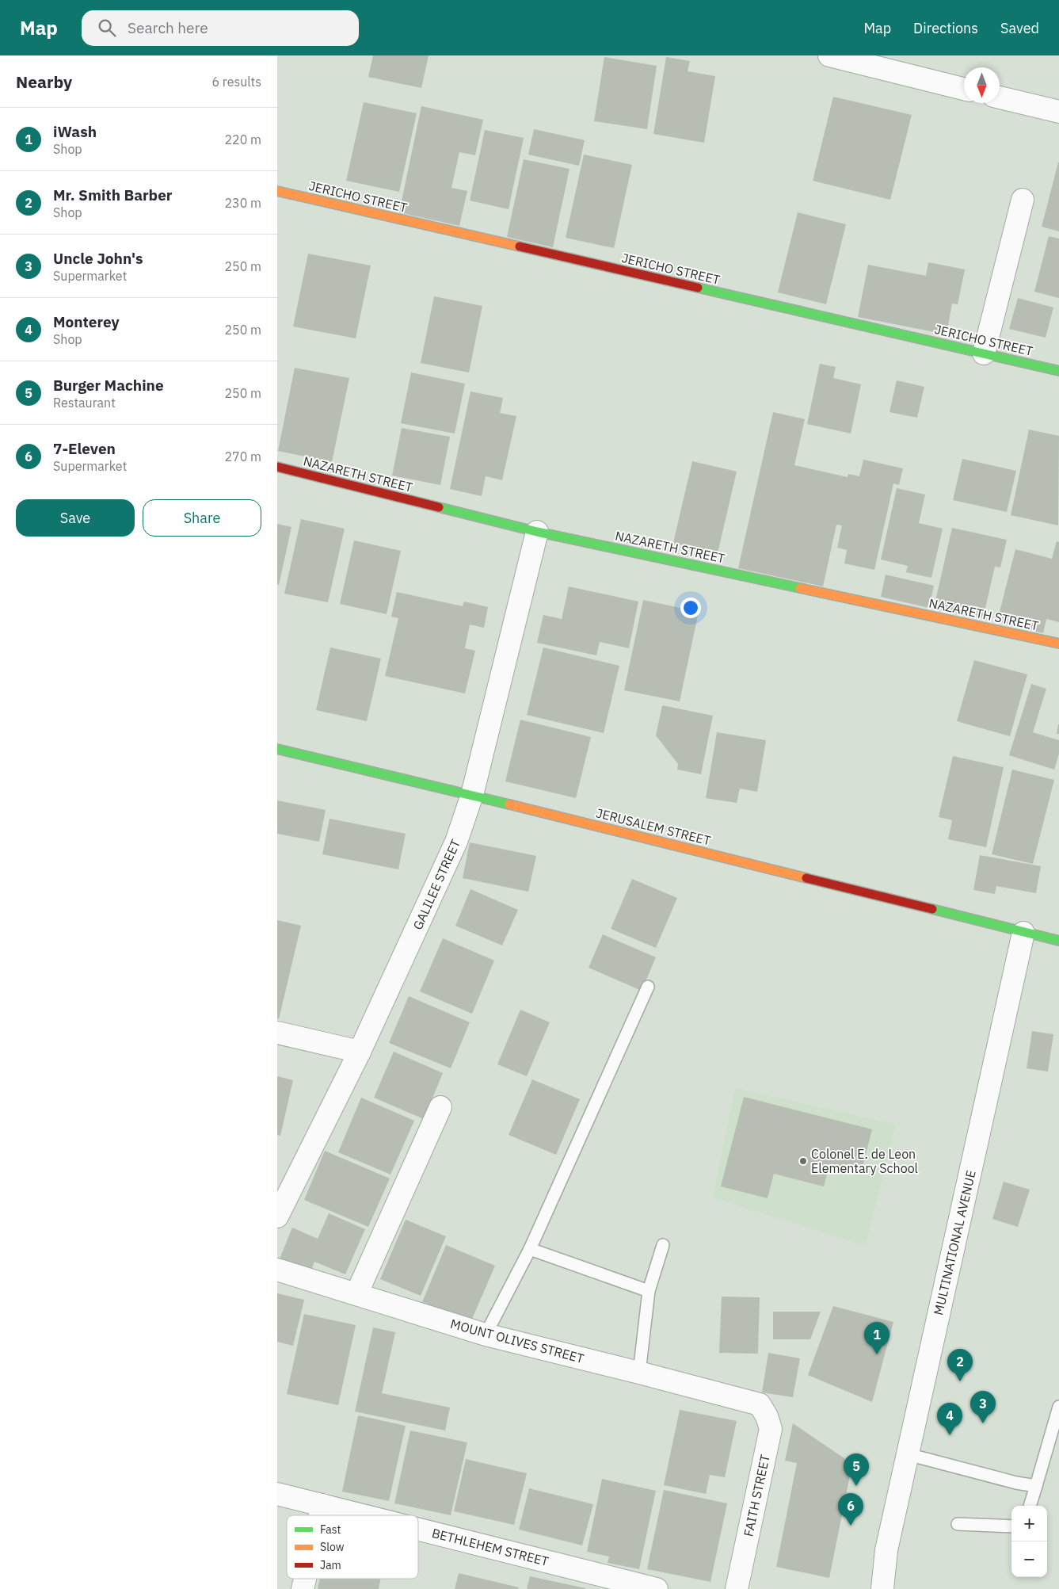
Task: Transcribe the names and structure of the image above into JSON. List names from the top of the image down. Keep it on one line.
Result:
{"streets":{"street":["JERICHO STREET","NAZARETH STREET","JERUSALEM STREET","GALILEE STREET","MULTINATIONAL AVENUE","MOUNT OLIVES STREET","FAITH STREET","BETHLEHEM STREET"]},"crossings":[["NAZARETH STREET","GALILEE STREET"],["JERUSALEM STREET","GALILEE STREET"],["JERUSALEM STREET","MULTINATIONAL AVENUE"],["MOUNT OLIVES STREET","FAITH STREET"]],"places":["Colonel E. de Leon Elementary School"],"legend":["Fast","Slow","Jam"],"north":"bottom","page":{"header":"Map","search":"Search here","nav":["Map","Directions","Saved"],"heading":["Nearby","6 results"],"list":[{"mark":"1","name":"iWash","note":"Shop","value":"220 m"},{"mark":"2","name":"Mr. Smith Barber","note":"Shop","value":"230 m"},{"mark":"3","name":"Uncle John's","note":"Supermarket","value":"250 m"},{"mark":"4","name":"Monterey","note":"Shop","value":"250 m"},{"mark":"5","name":"Burger Machine","note":"Restaurant","value":"250 m"},{"mark":"6","name":"7-Eleven","note":"Supermarket","value":"270 m"}],"buttons":["Save","Share"],"pins":["1","2","3","4","5","6"],"map_buttons":["+","−"]}}
